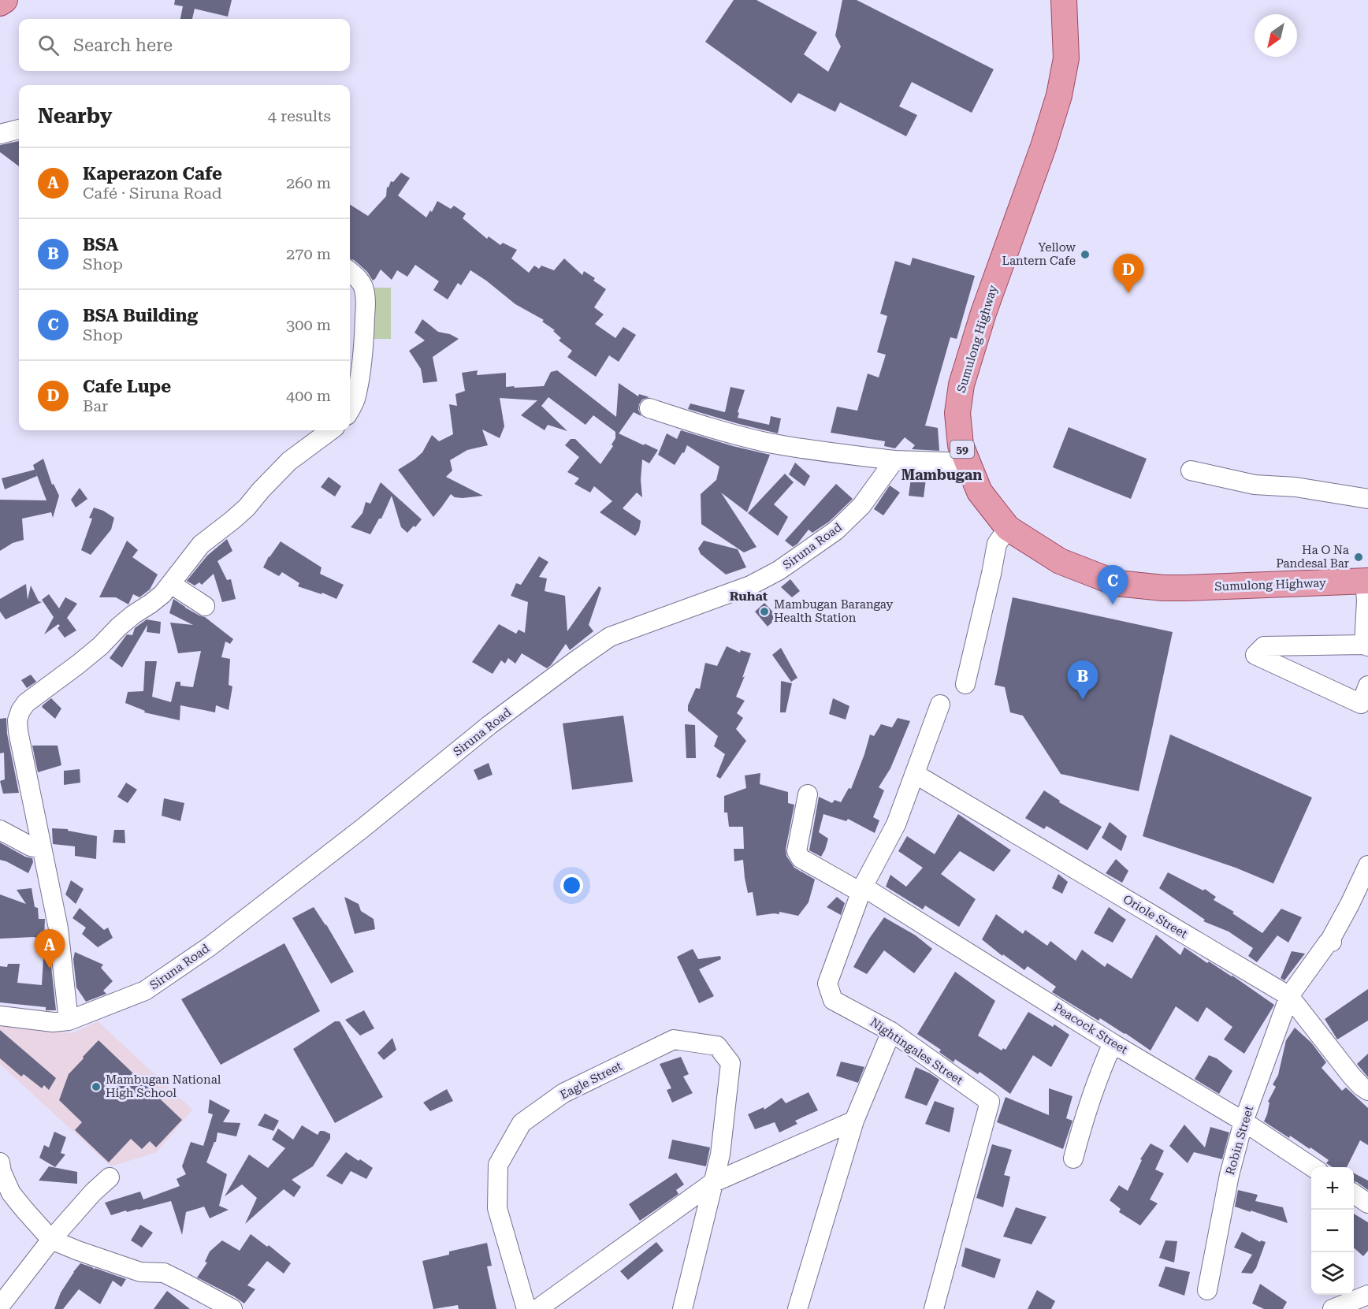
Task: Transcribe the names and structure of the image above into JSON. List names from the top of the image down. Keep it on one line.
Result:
{"streets":{"main road":["Sumulong Highway","59"],"street":["Siruna Road","Oriole Street","Peacock Street","Nightingales Street","Eagle Street","Robin Street"]},"crossings":[["Oriole Street","Nightingales Street"],["Oriole Street","Robin Street"],["Peacock Street","Nightingales Street"],["Peacock Street","Robin Street"]],"districts":["Mambugan","Ruhat"],"places":["Yellow Lantern Cafe","Ha O Na Pandesal Bar","Mambugan Barangay Health Station","Mambugan National High School"],"north":"bottom left","page":{"search":"Search here","heading":["Nearby","4 results"],"list":[{"mark":"A","name":"Kaperazon Cafe","note":"Café · Siruna Road","value":"260 m"},{"mark":"B","name":"BSA","note":"Shop","value":"270 m"},{"mark":"C","name":"BSA Building","note":"Shop","value":"300 m"},{"mark":"D","name":"Cafe Lupe","note":"Bar","value":"400 m"}],"pins":["D","C","B","A"],"map_buttons":["+","−"]}}
